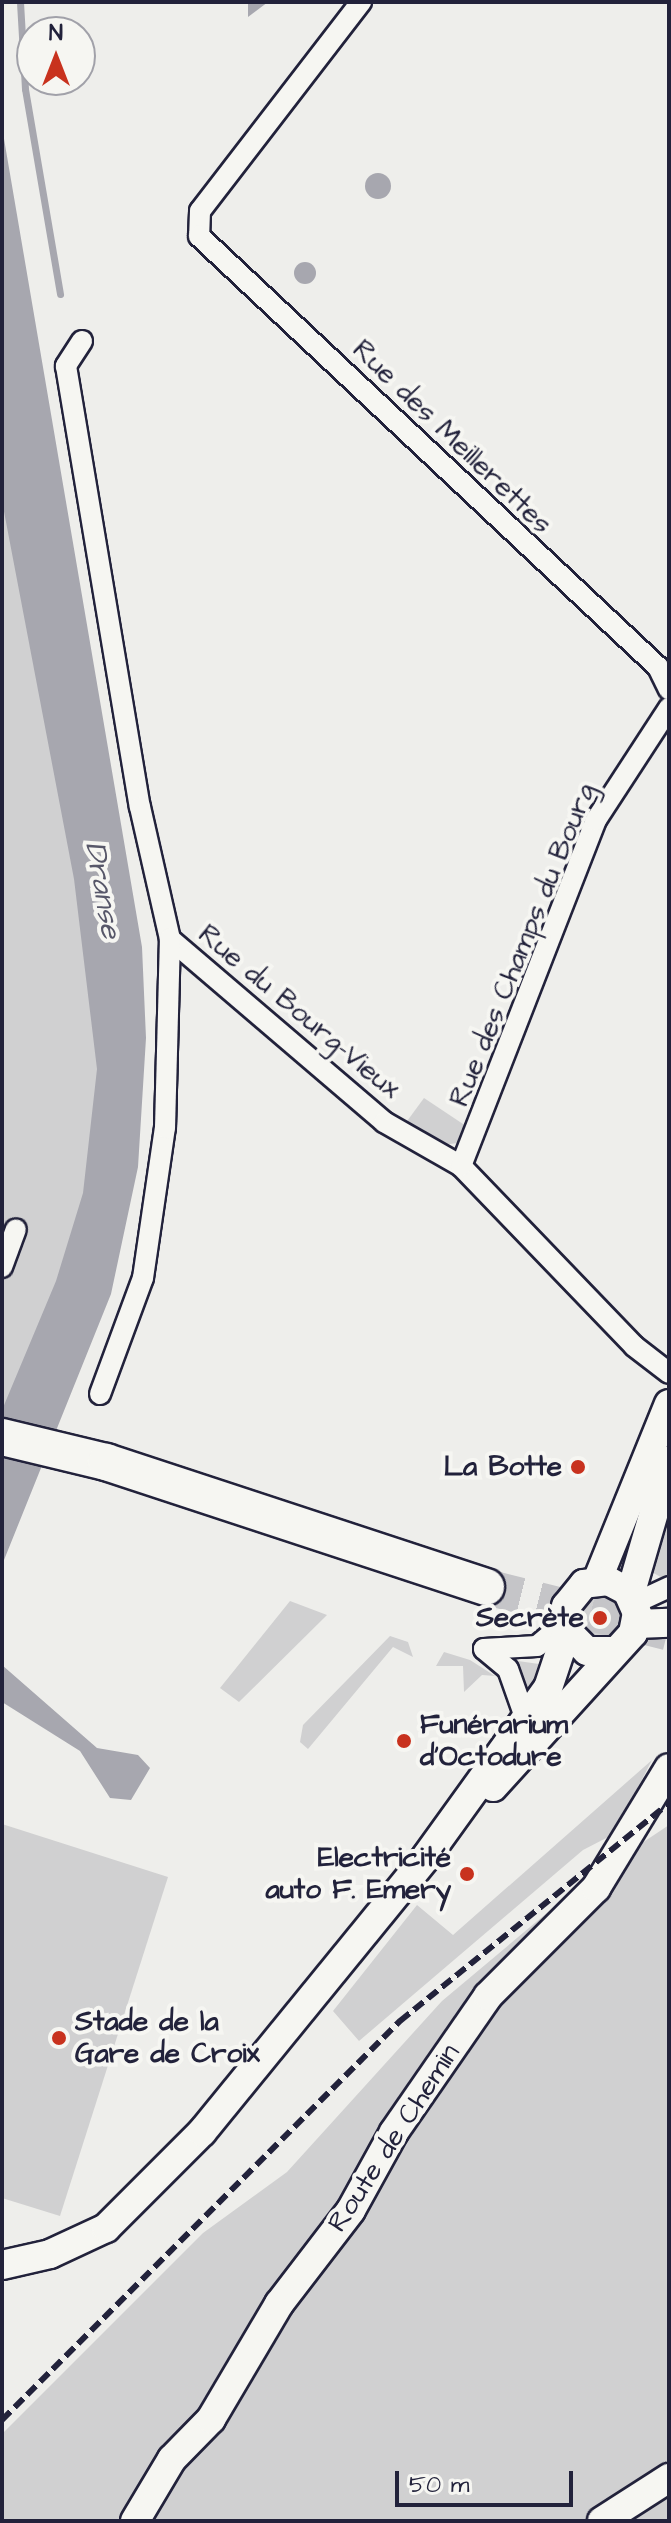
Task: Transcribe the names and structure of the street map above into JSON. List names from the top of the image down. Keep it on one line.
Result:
{"streets":{"street":["Rue des Meillerettes","Rue des Champs du Bourg","Rue du Bourg-Vieux","Route de Chemin"]},"crossings":[["Rue des Champs du Bourg","Rue du Bourg-Vieux"]],"water":["Dranse"],"places":["La Botte","Secrète","Funérarium d'Octodure","Electricité auto F. Emery","Stade de la Gare de Croix"],"scale_bar":"50 m","north":"top"}
